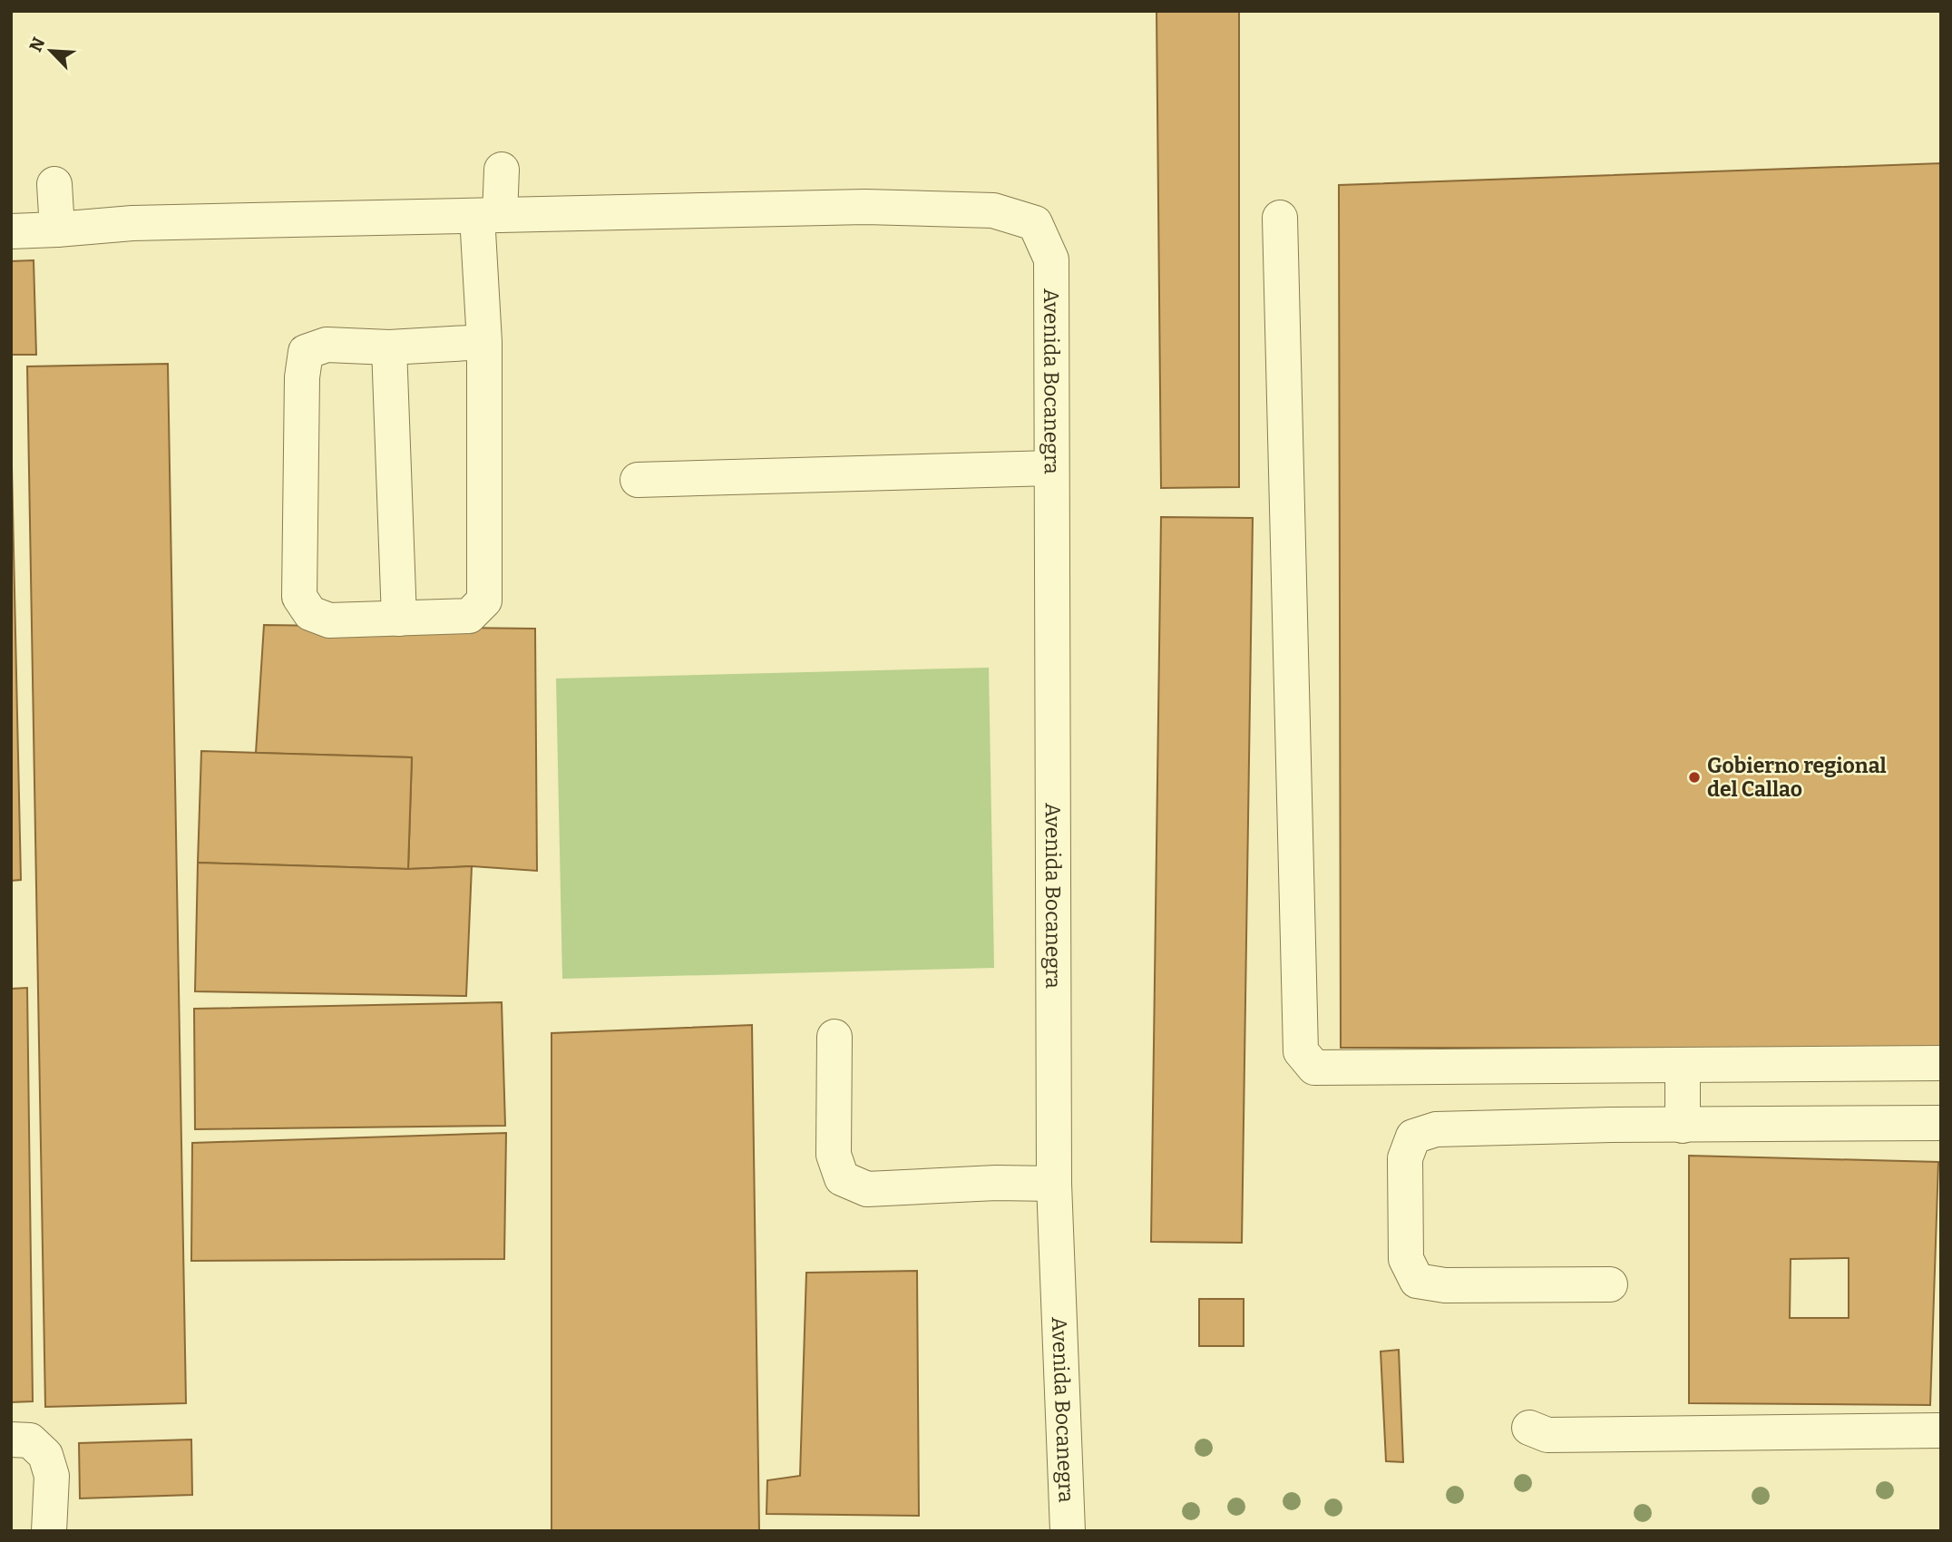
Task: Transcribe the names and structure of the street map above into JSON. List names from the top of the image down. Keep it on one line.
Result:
{"streets":{"lane":["Avenida Bocanegra"]},"places":["Gobierno regional del Callao"],"north":"top left"}
